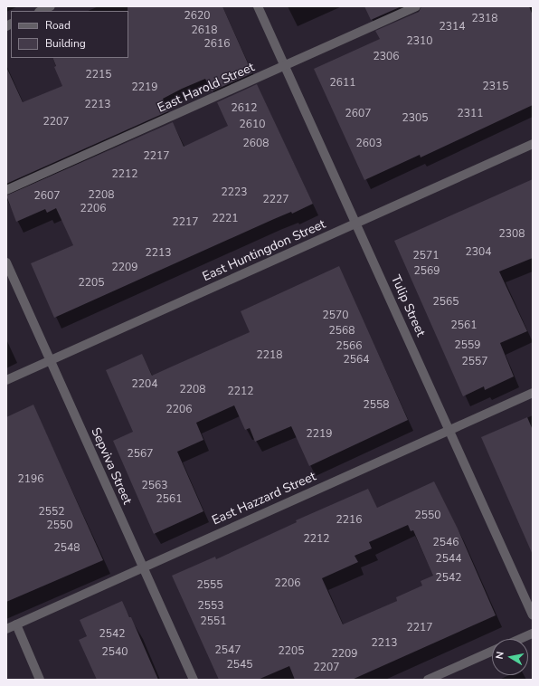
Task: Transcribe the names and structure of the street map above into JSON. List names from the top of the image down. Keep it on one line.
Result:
{"streets":{"street":["East Harold Street","East Huntingdon Street","Tulip Street","Sepviva Street","East Hazzard Street"]},"crossings":[["East Harold Street","Tulip Street"],["East Huntingdon Street","Tulip Street"],["East Huntingdon Street","Sepviva Street"],["Tulip Street","East Hazzard Street"],["Sepviva Street","East Hazzard Street"]],"house_numbers":["2620","2318","2314","2618","2310","2616","2306","2215","2611","2315","2219","2213","2612","2607","2311","2305","2207","2610","2608","2603","2217","2212","2223","2208","2607","2227","2206","2221","2217","2308","2304","2213","2571","2209","2569","2205","2565","2570","2561","2568","2559","2566","2218","2564","2557","2204","2208","2212","2558","2206","2219","2567","2196","2563","2561","2552","2550","2216","2550","2212","2546","2548","2544","2542","2206","2555","2553","2551","2217","2542","2213","2547","2205","2540","2209","2545","2207"],"legend":["Road","Building"],"north":"left"}
